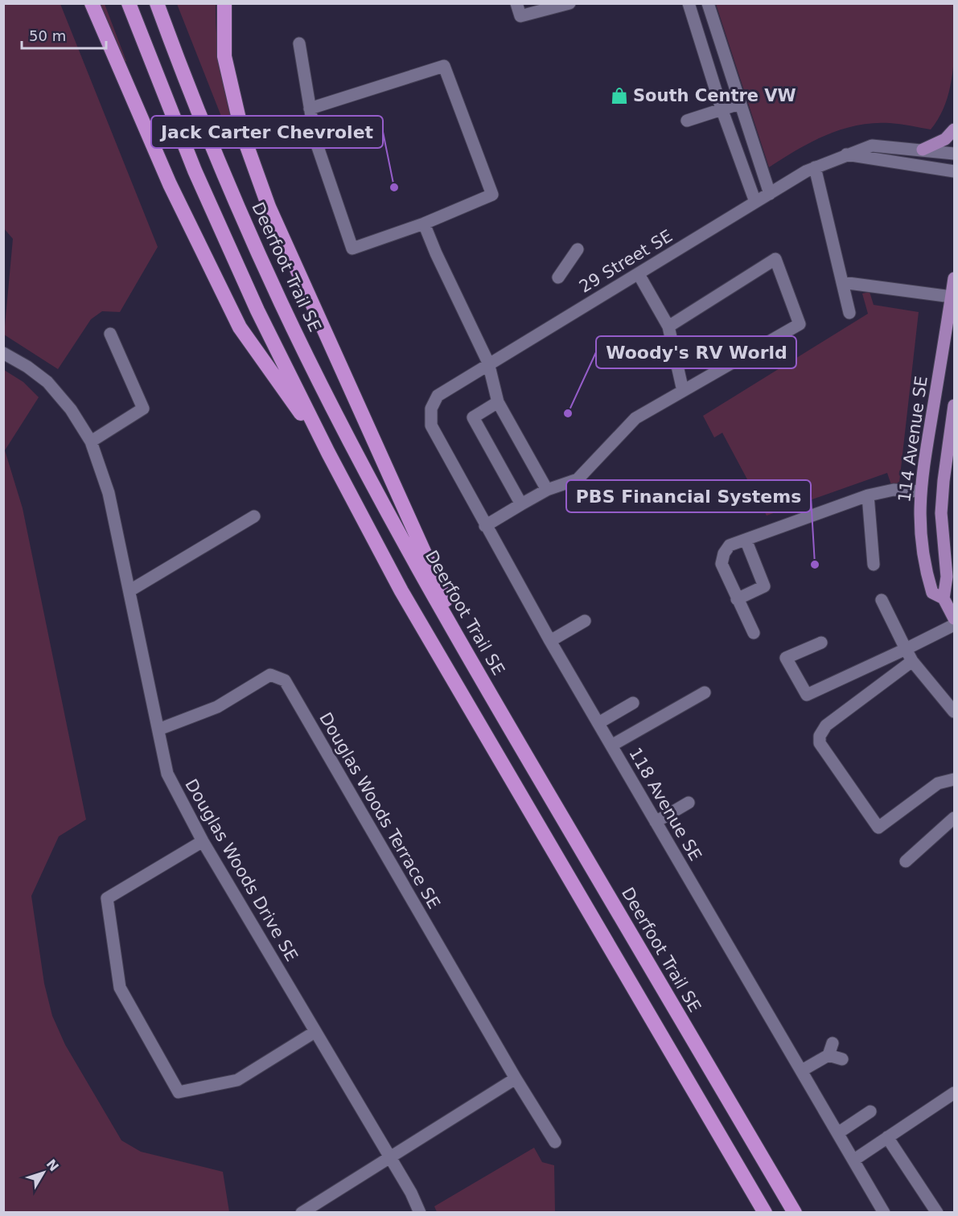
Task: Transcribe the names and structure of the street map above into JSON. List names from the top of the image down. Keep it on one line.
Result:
{"streets":{"highway":["Deerfoot Trail SE"],"main road":["114 Avenue SE"],"street":["29 Street SE","118 Avenue SE","Douglas Woods Terrace SE","Douglas Woods Drive SE"]},"crossings":[["29 Street SE","118 Avenue SE"],["Douglas Woods Terrace SE","Douglas Woods Drive SE"]],"places":{"shop":["South Centre VW"],"other":["Jack Carter Chevrolet","Woody's RV World","PBS Financial Systems"]},"scale_bar":"50 m","north":"top right"}
